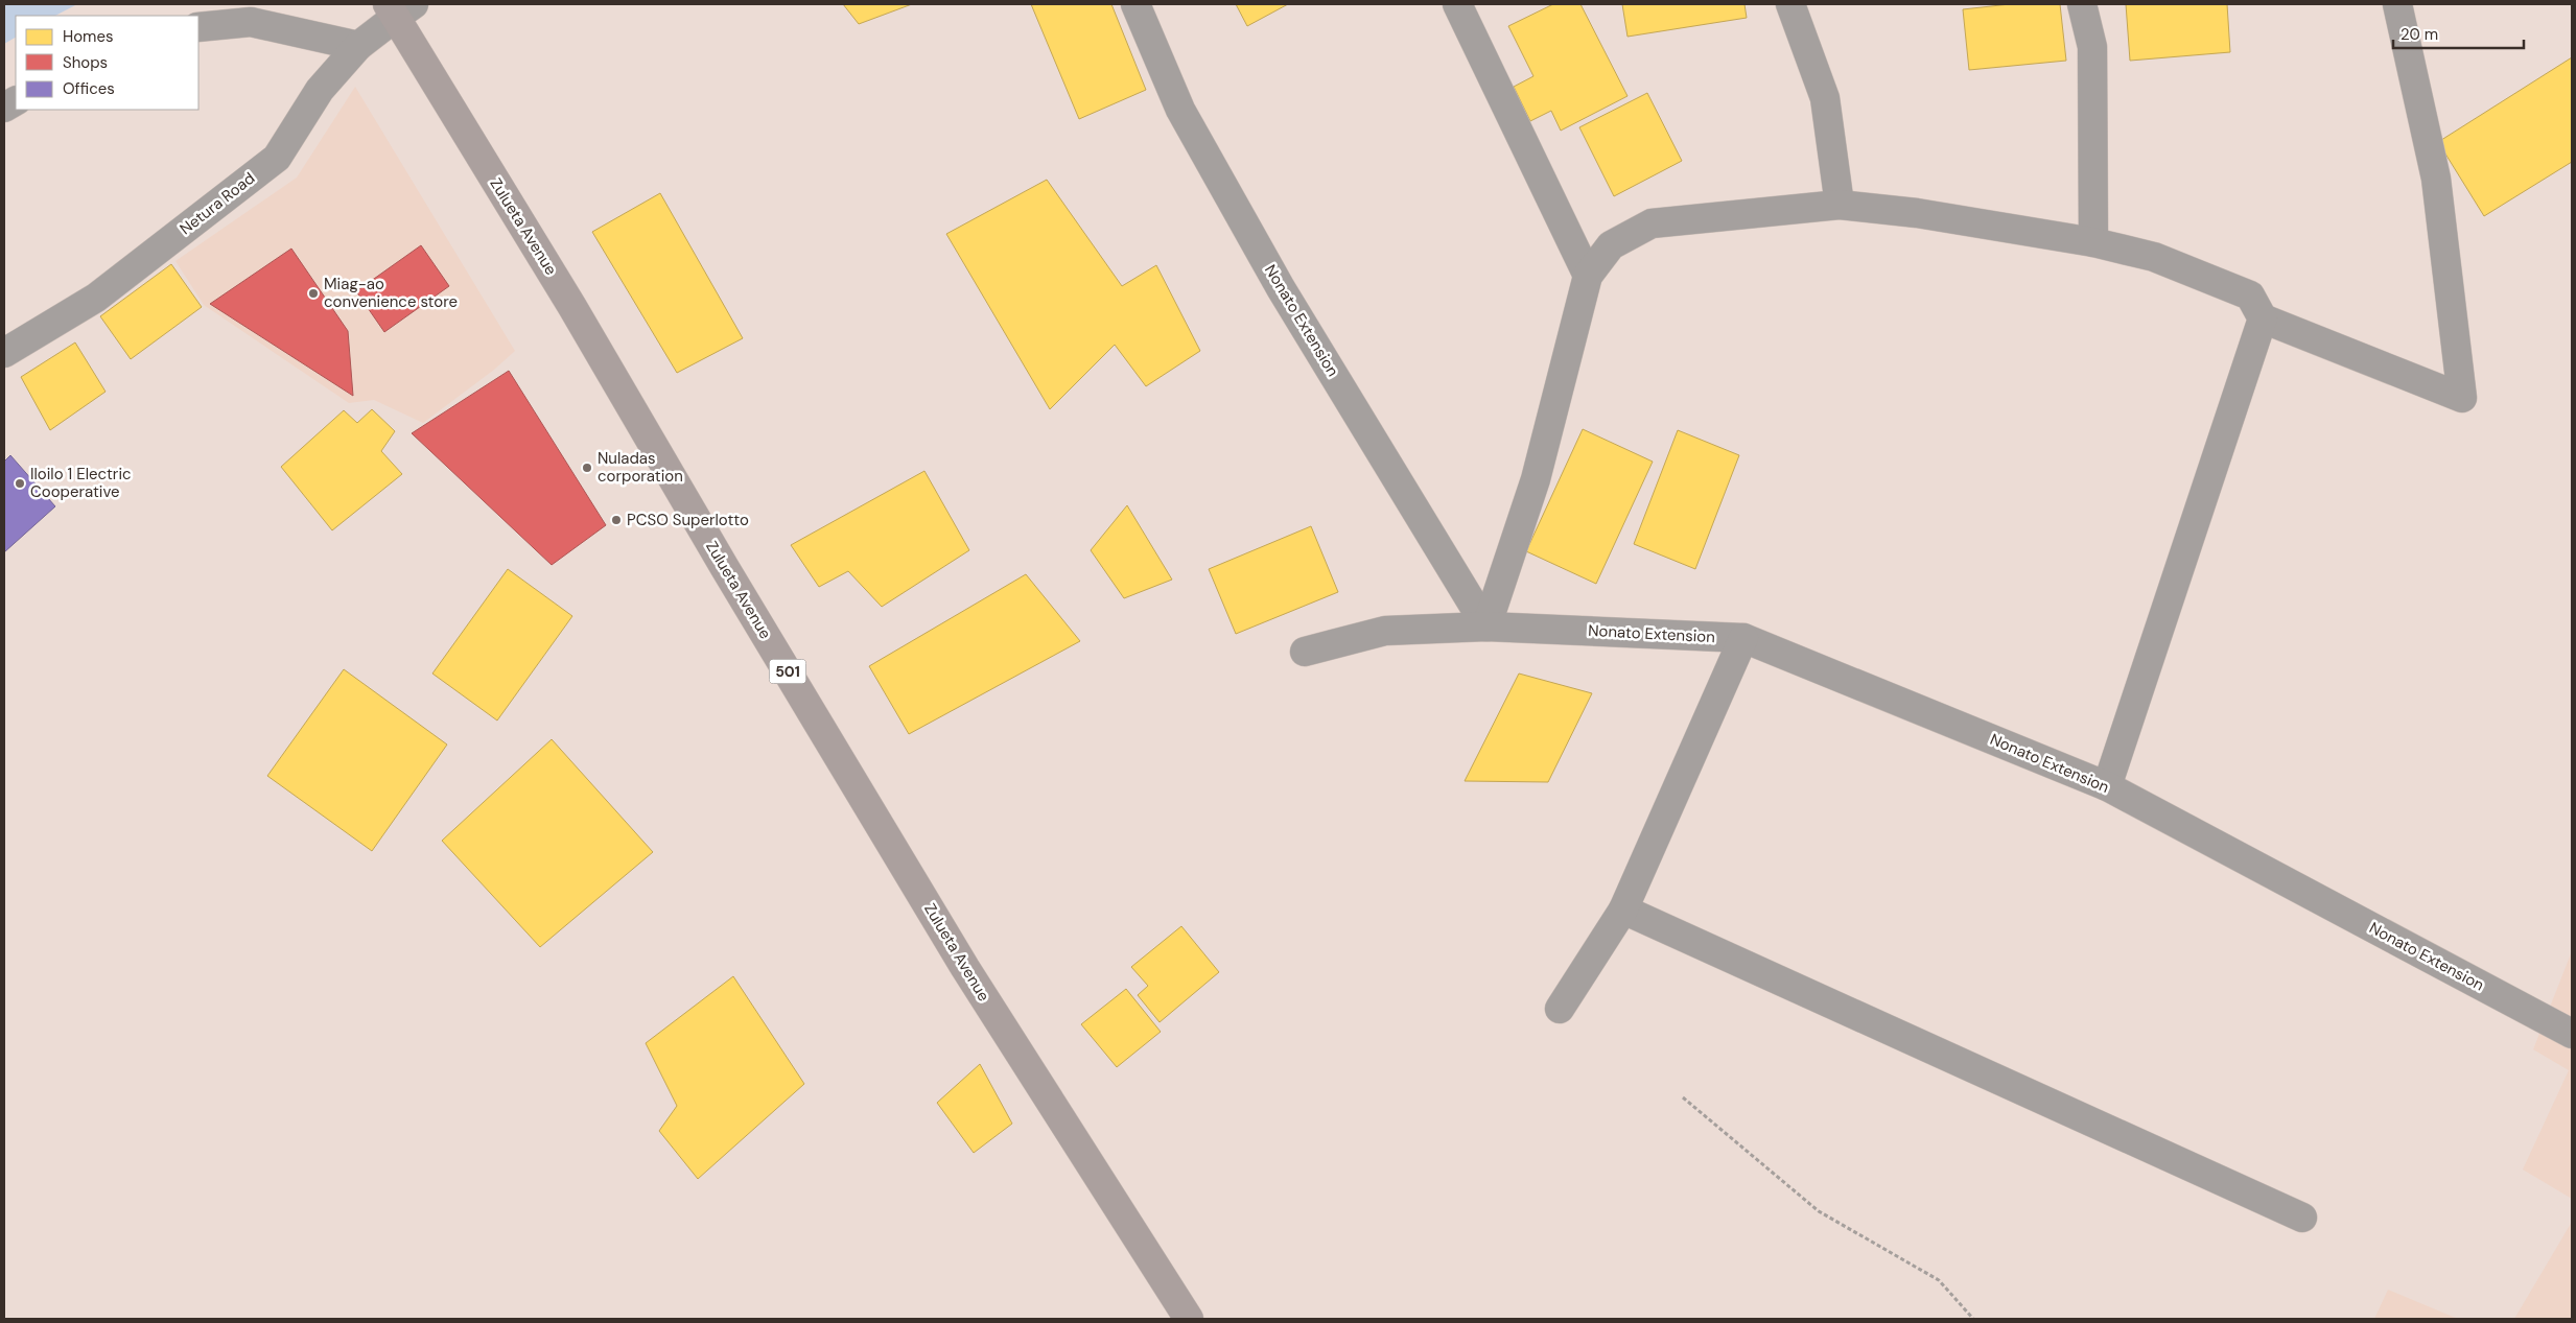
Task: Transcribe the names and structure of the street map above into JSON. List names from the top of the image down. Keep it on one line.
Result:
{"streets":{"main road":["Zulueta Avenue","501"],"street":["Netura Road","Nonato Extension"]},"crossings":[["Netura Road","Zulueta Avenue"]],"places":["Miag-ao convenience store","Nuladas corporation","Iloilo 1 Electric Cooperative","PCSO Superlotto"],"legend":["Homes","Shops","Offices"],"scale_bar":"20 m"}
